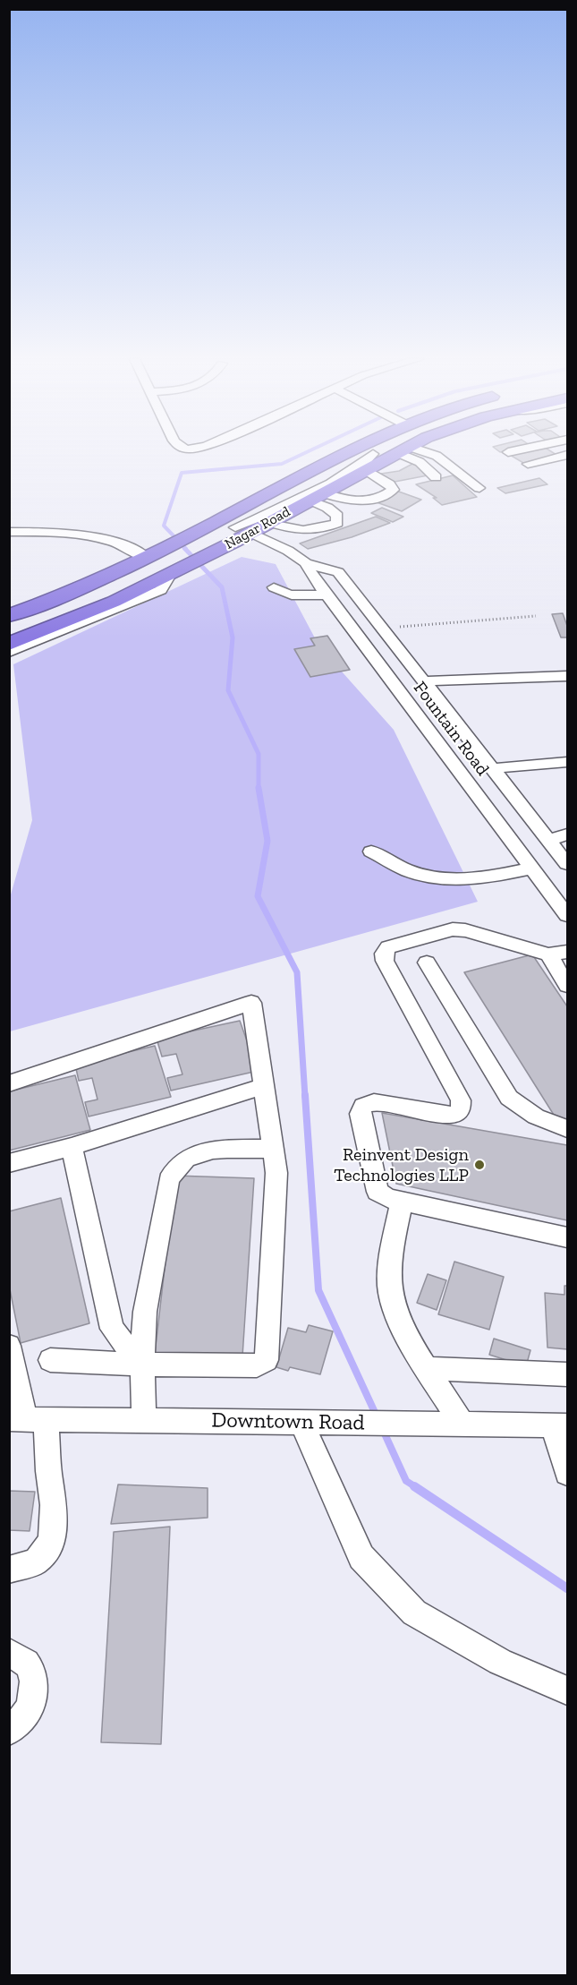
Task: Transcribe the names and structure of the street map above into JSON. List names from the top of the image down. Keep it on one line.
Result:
{"streets":{"highway":["Nagar Road"],"street":["Fountain Road","Downtown Road"]},"crossings":[["Nagar Road","Fountain Road"]],"places":["Reinvent Design Technologies LLP"]}
